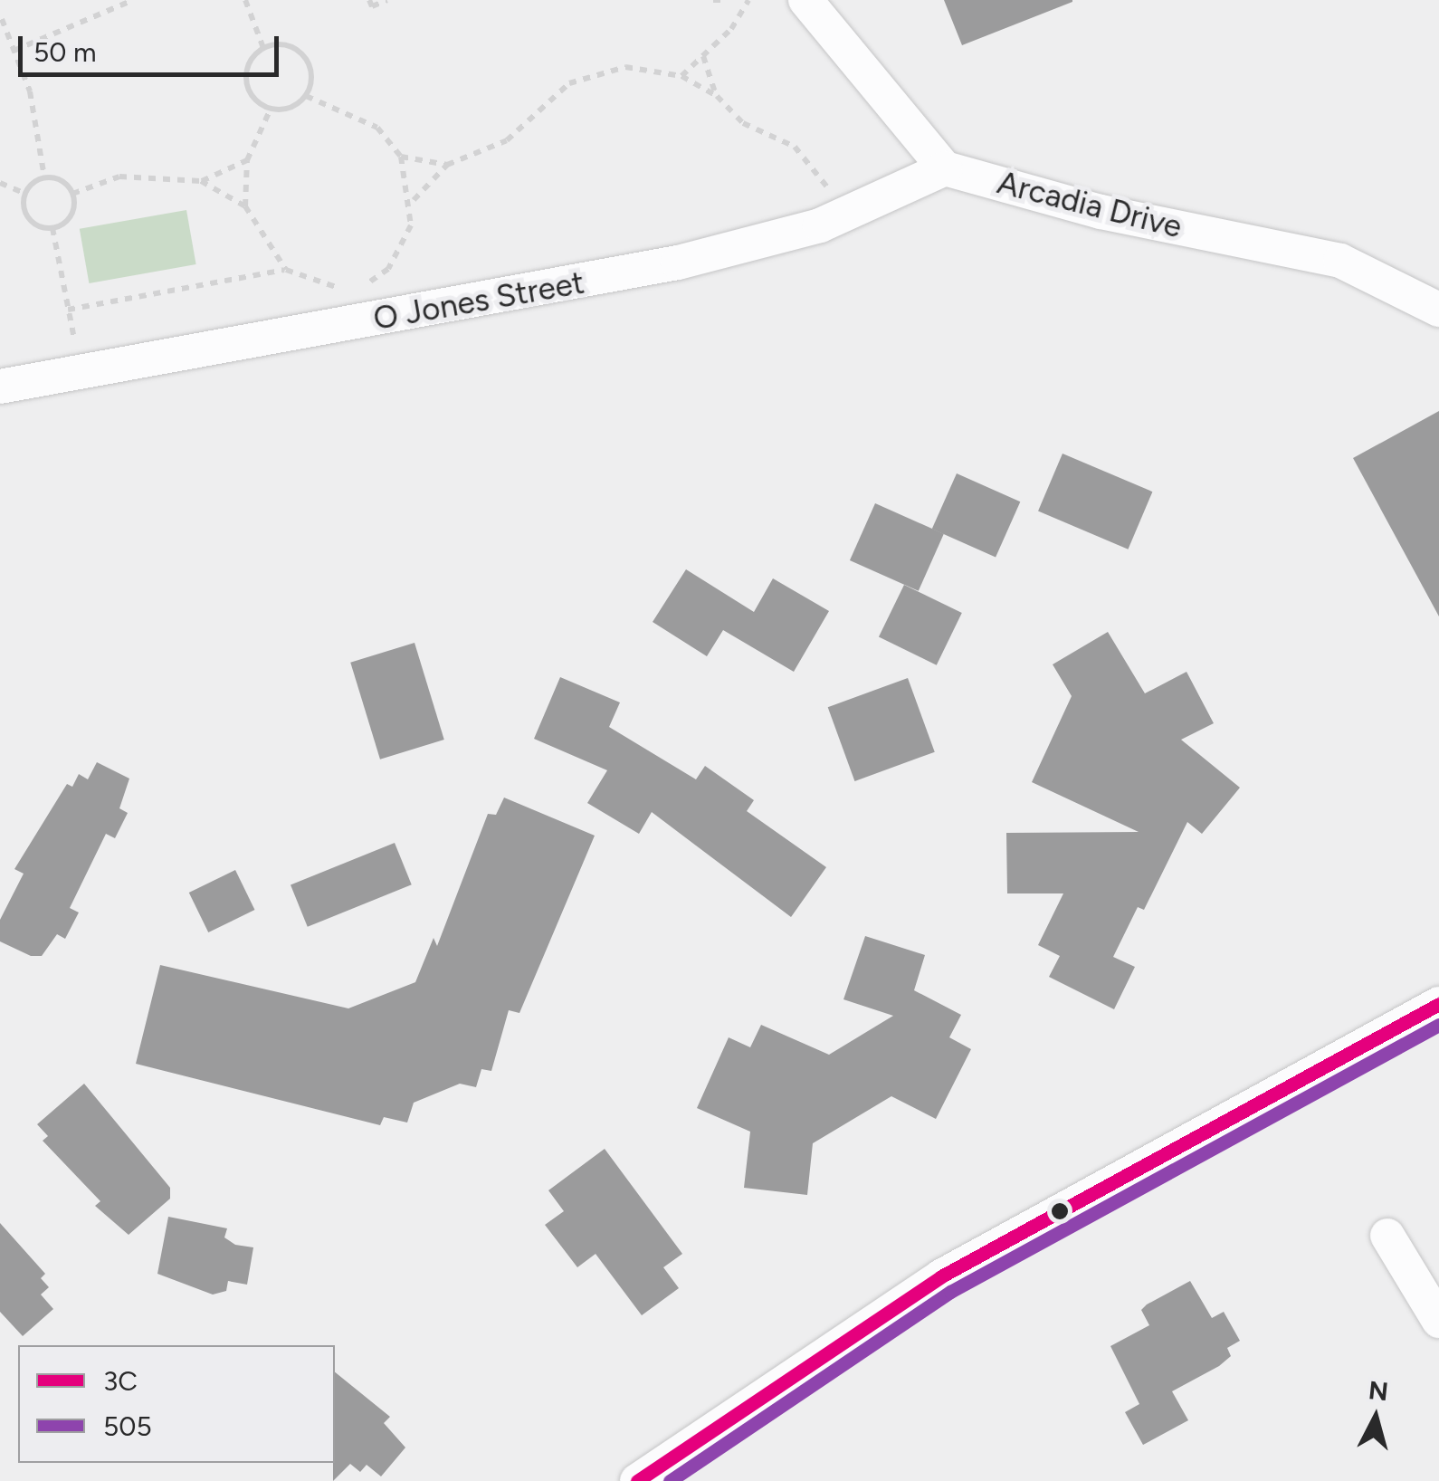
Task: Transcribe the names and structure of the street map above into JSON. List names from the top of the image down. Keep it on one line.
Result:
{"streets":{"street":["Arcadia Drive","O Jones Street"]},"crossings":[["Arcadia Drive","O Jones Street"]],"lines":["transit line 3C","transit line 505"],"legend":["3C","505"],"scale_bar":"50 m","north":"top"}
